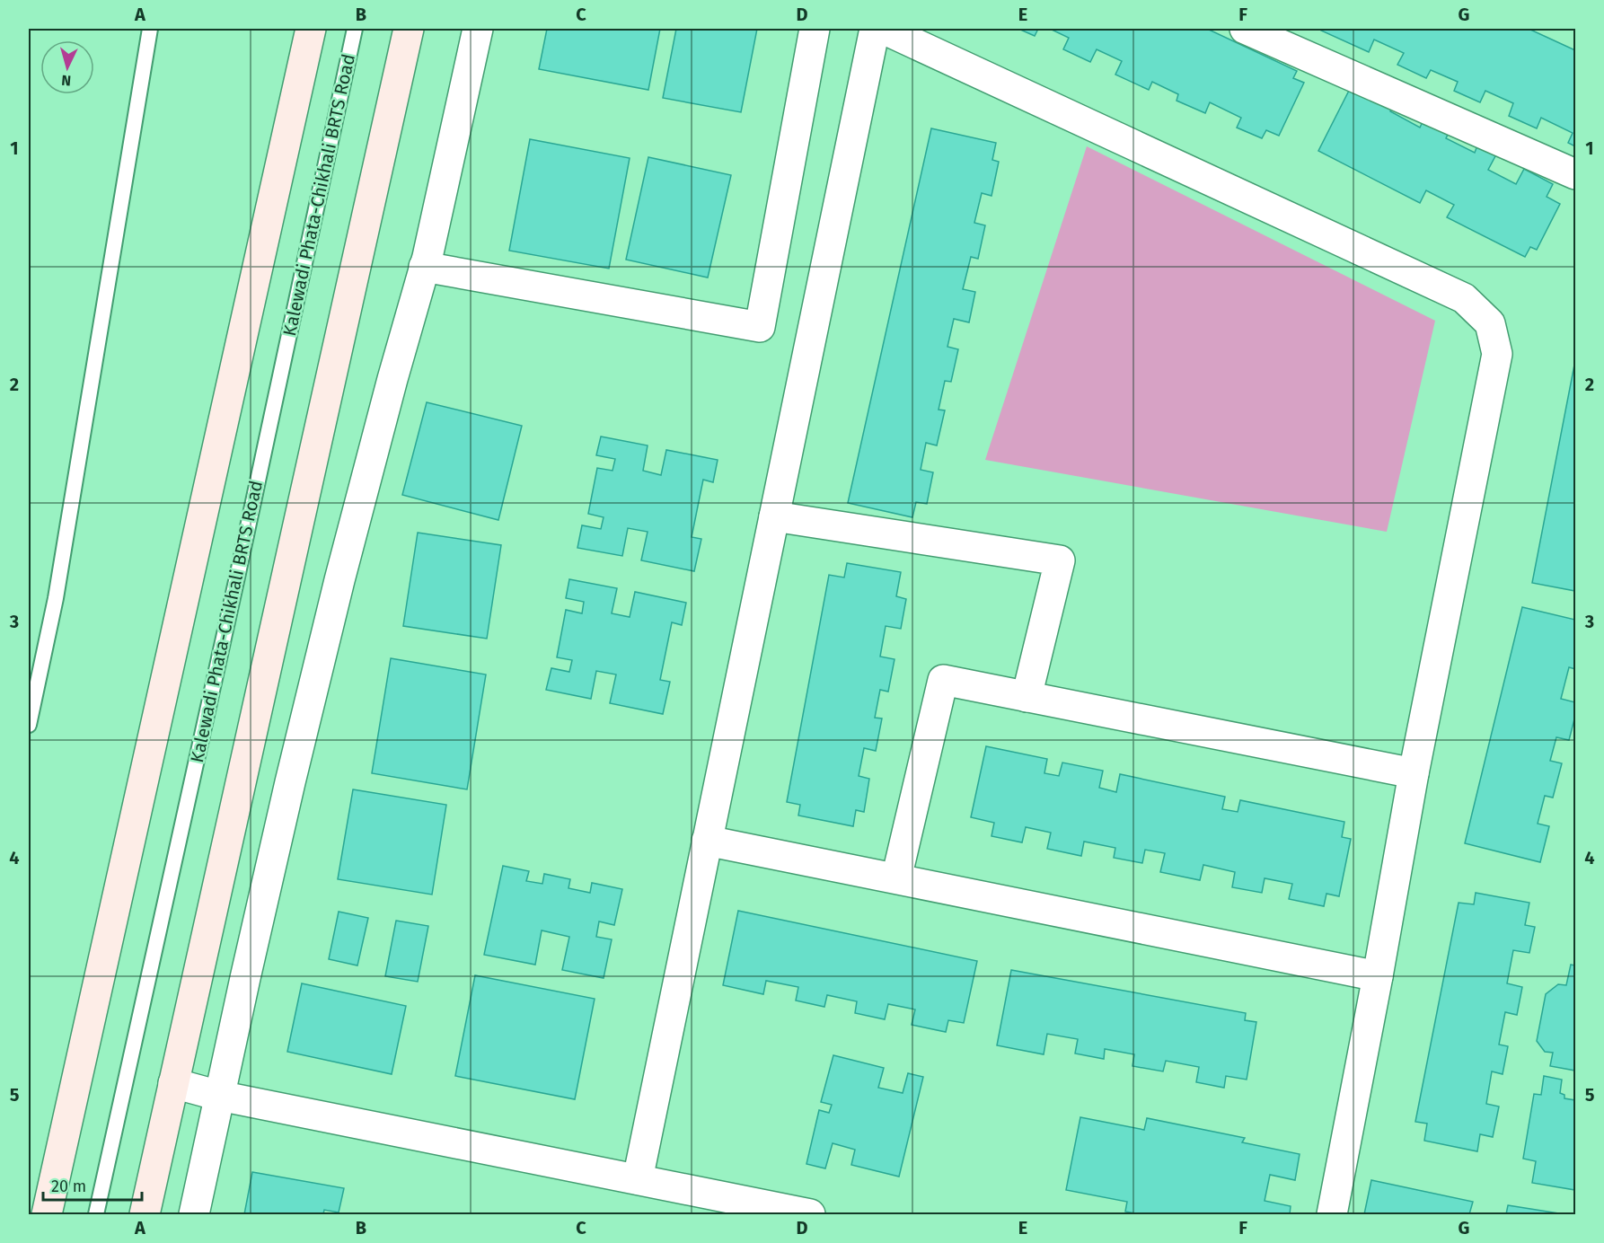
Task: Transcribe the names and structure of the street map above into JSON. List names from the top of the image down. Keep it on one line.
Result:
{"streets":{"lane":["Kalewadi Phata-Chikhali BRTS Road"]},"scale_bar":"20 m","north":"bottom","grid":{"columns":["A","B","C","D","E","F","G"],"rows":["1","2","3","4","5"]}}
